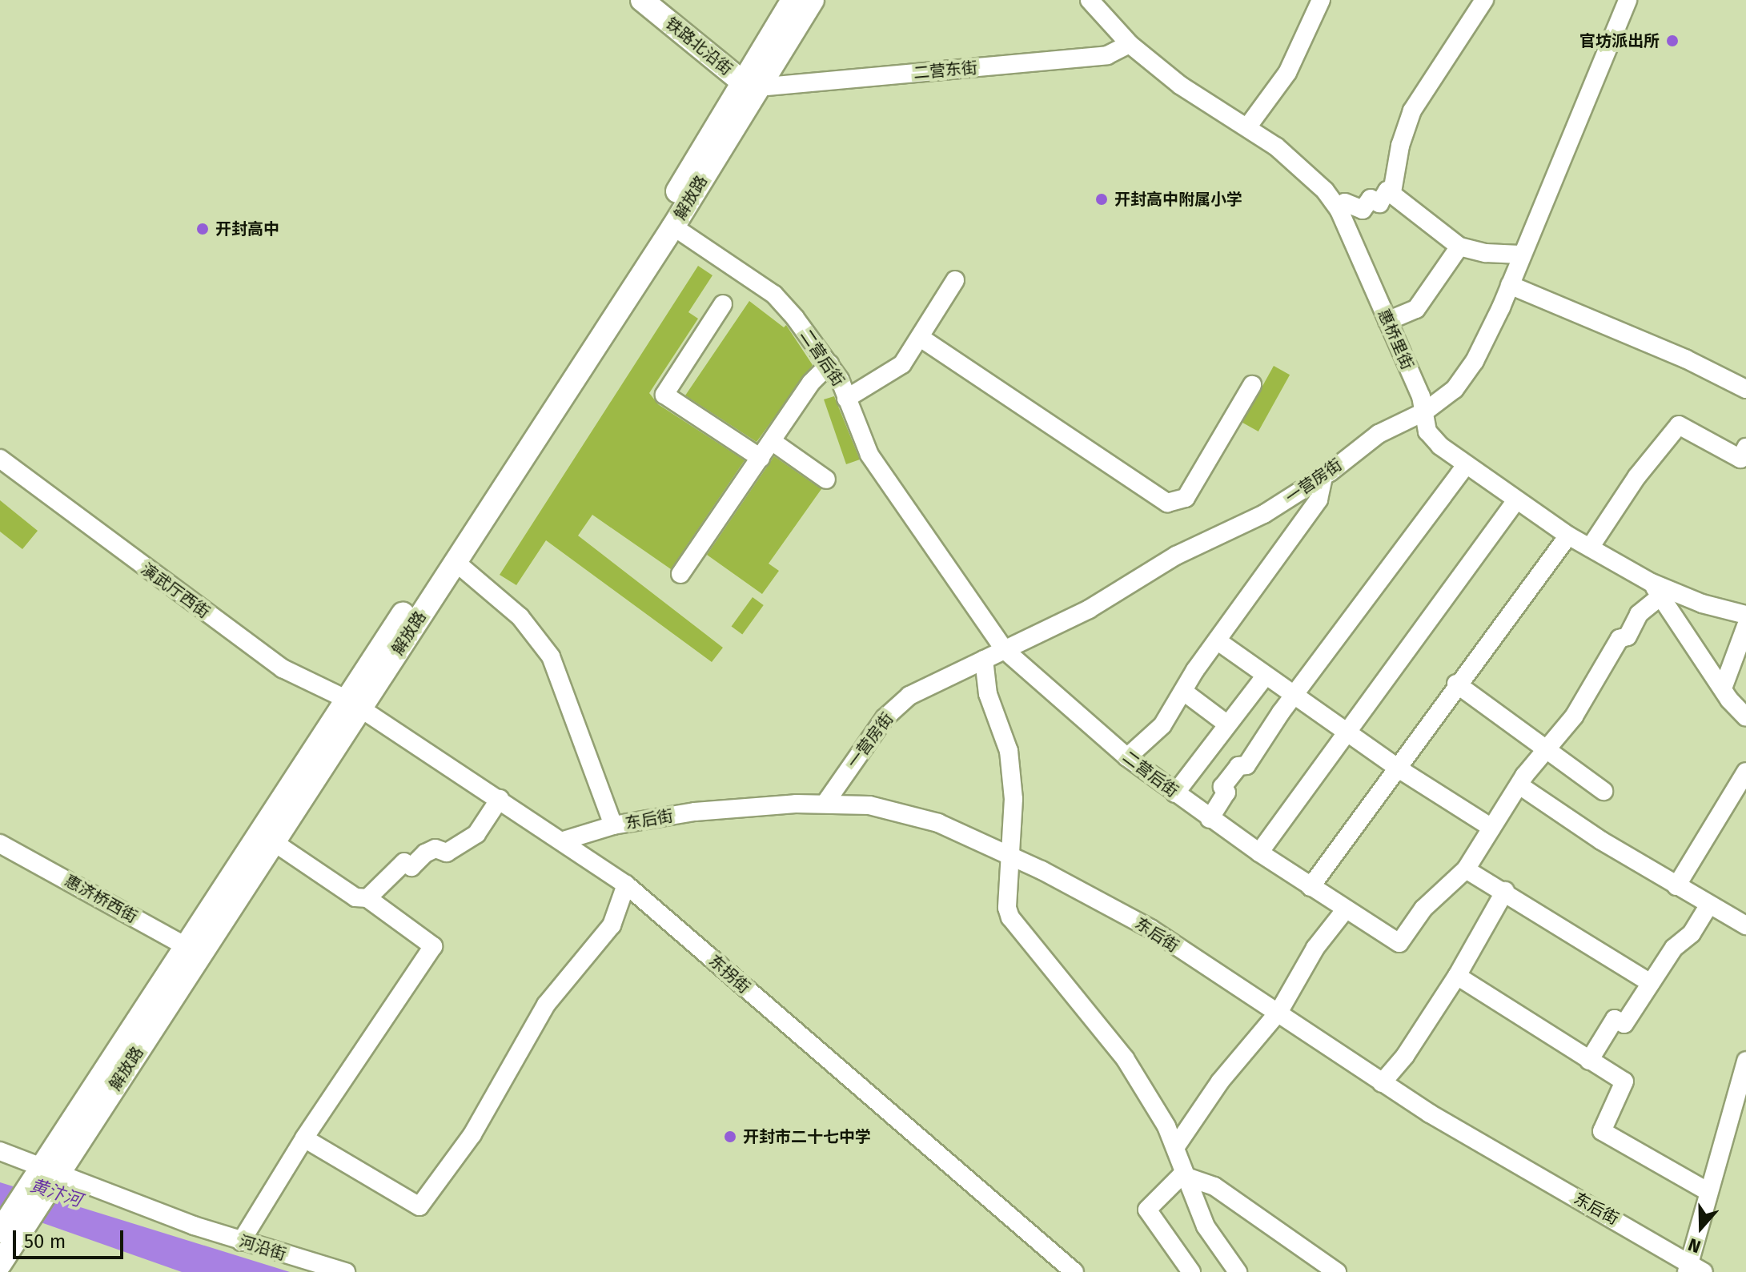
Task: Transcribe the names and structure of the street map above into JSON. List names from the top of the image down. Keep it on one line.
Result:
{"streets":{"main road":["铁路北沿街","解放路"],"street":["二营东街","惠桥里街","二营后街","一营房街","演武厅西街","东后街","惠济桥西街","东拐街","河沿街"]},"crossings":[["铁路北沿街","二营东街"],["铁路北沿街","解放路"],["二营东街","解放路"],["二营东街","惠桥里街"],["解放路","二营后街"],["解放路","演武厅西街"],["解放路","惠济桥西街"],["解放路","东拐街"],["解放路","河沿街"],["惠桥里街","二营后街"],["惠桥里街","一营房街"],["二营后街","一营房街"],["一营房街","东后街"],["演武厅西街","东拐街"],["东后街","东拐街"]],"water":["黄汴河"],"places":["官坊派出所","开封高中附属小学","开封高中","开封市二十七中学"],"scale_bar":"50 m","north":"bottom"}
